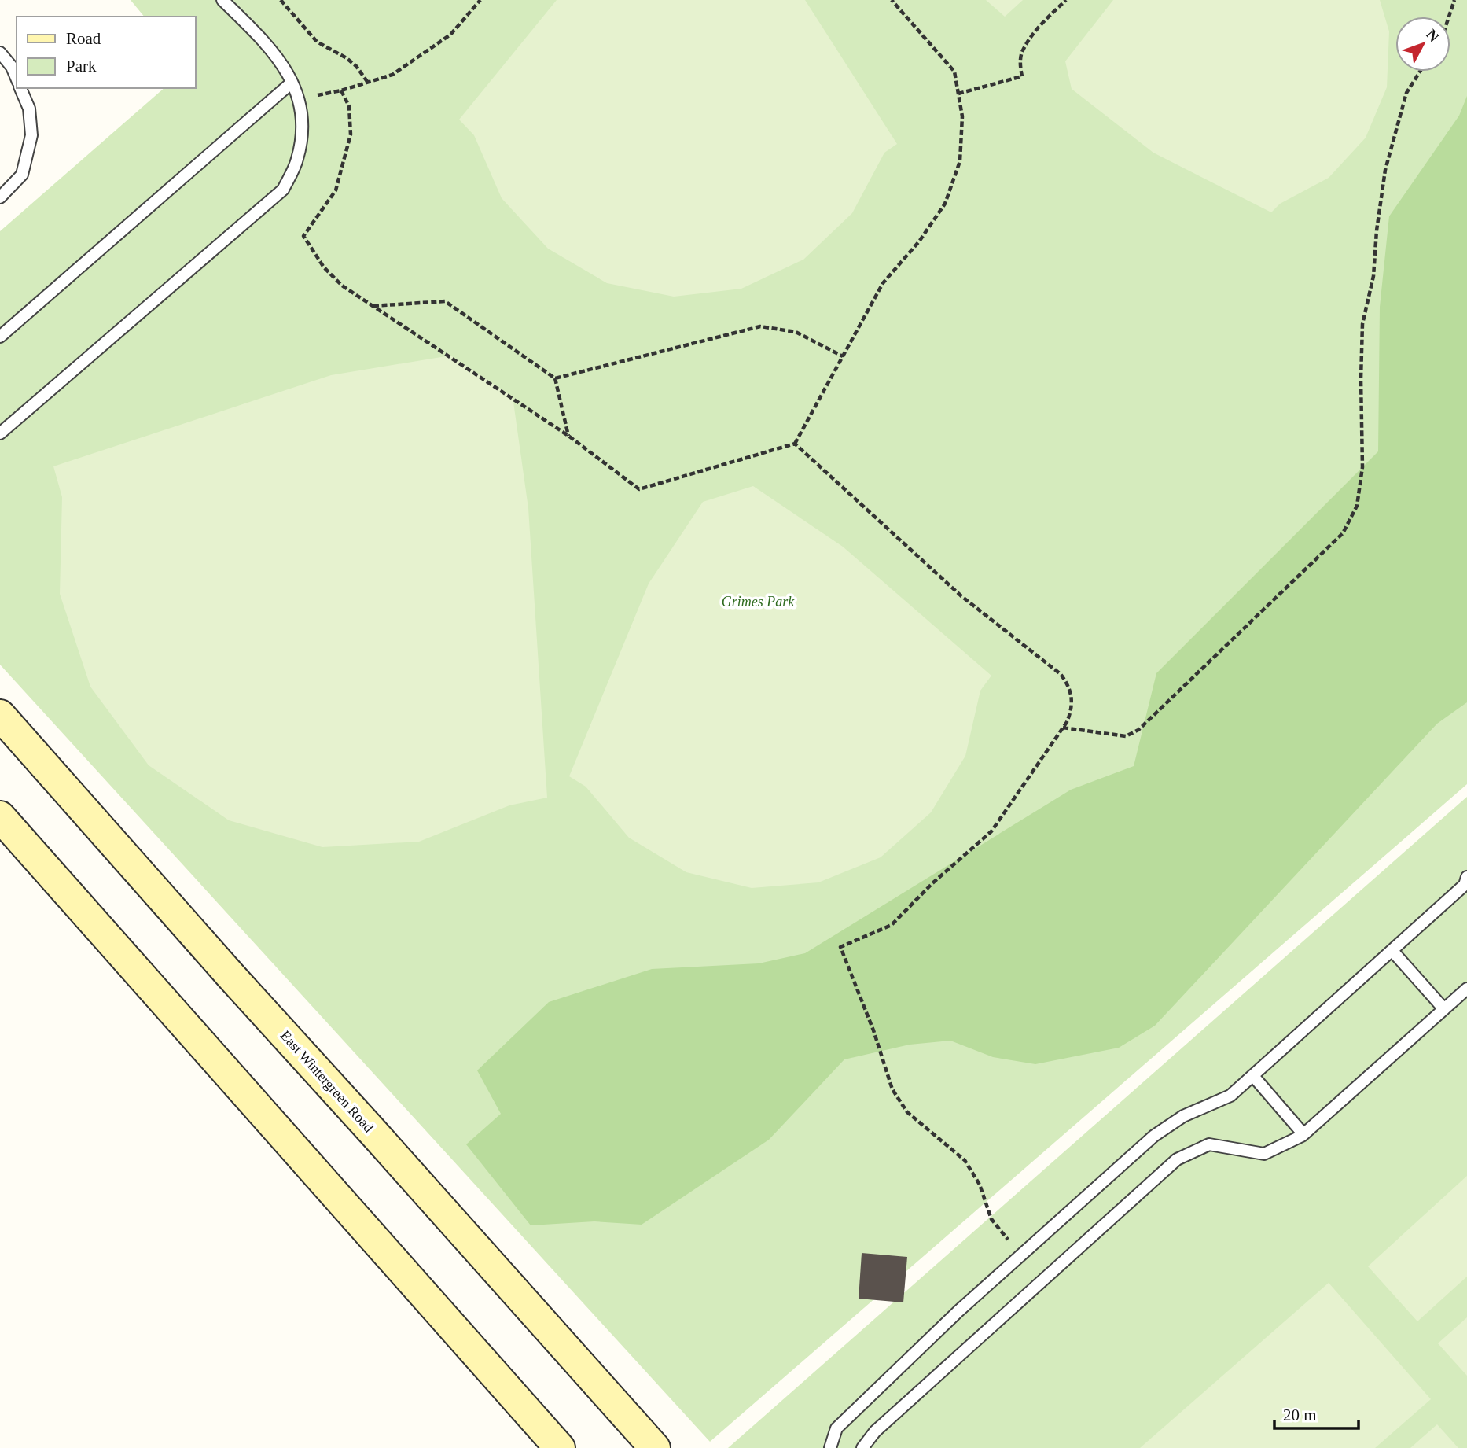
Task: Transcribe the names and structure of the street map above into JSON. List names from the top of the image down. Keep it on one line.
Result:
{"streets":{"main road":["East Wintergreen Road"]},"parks":["Grimes Park"],"legend":["Road","Park"],"scale_bar":"20 m","north":"top right"}
